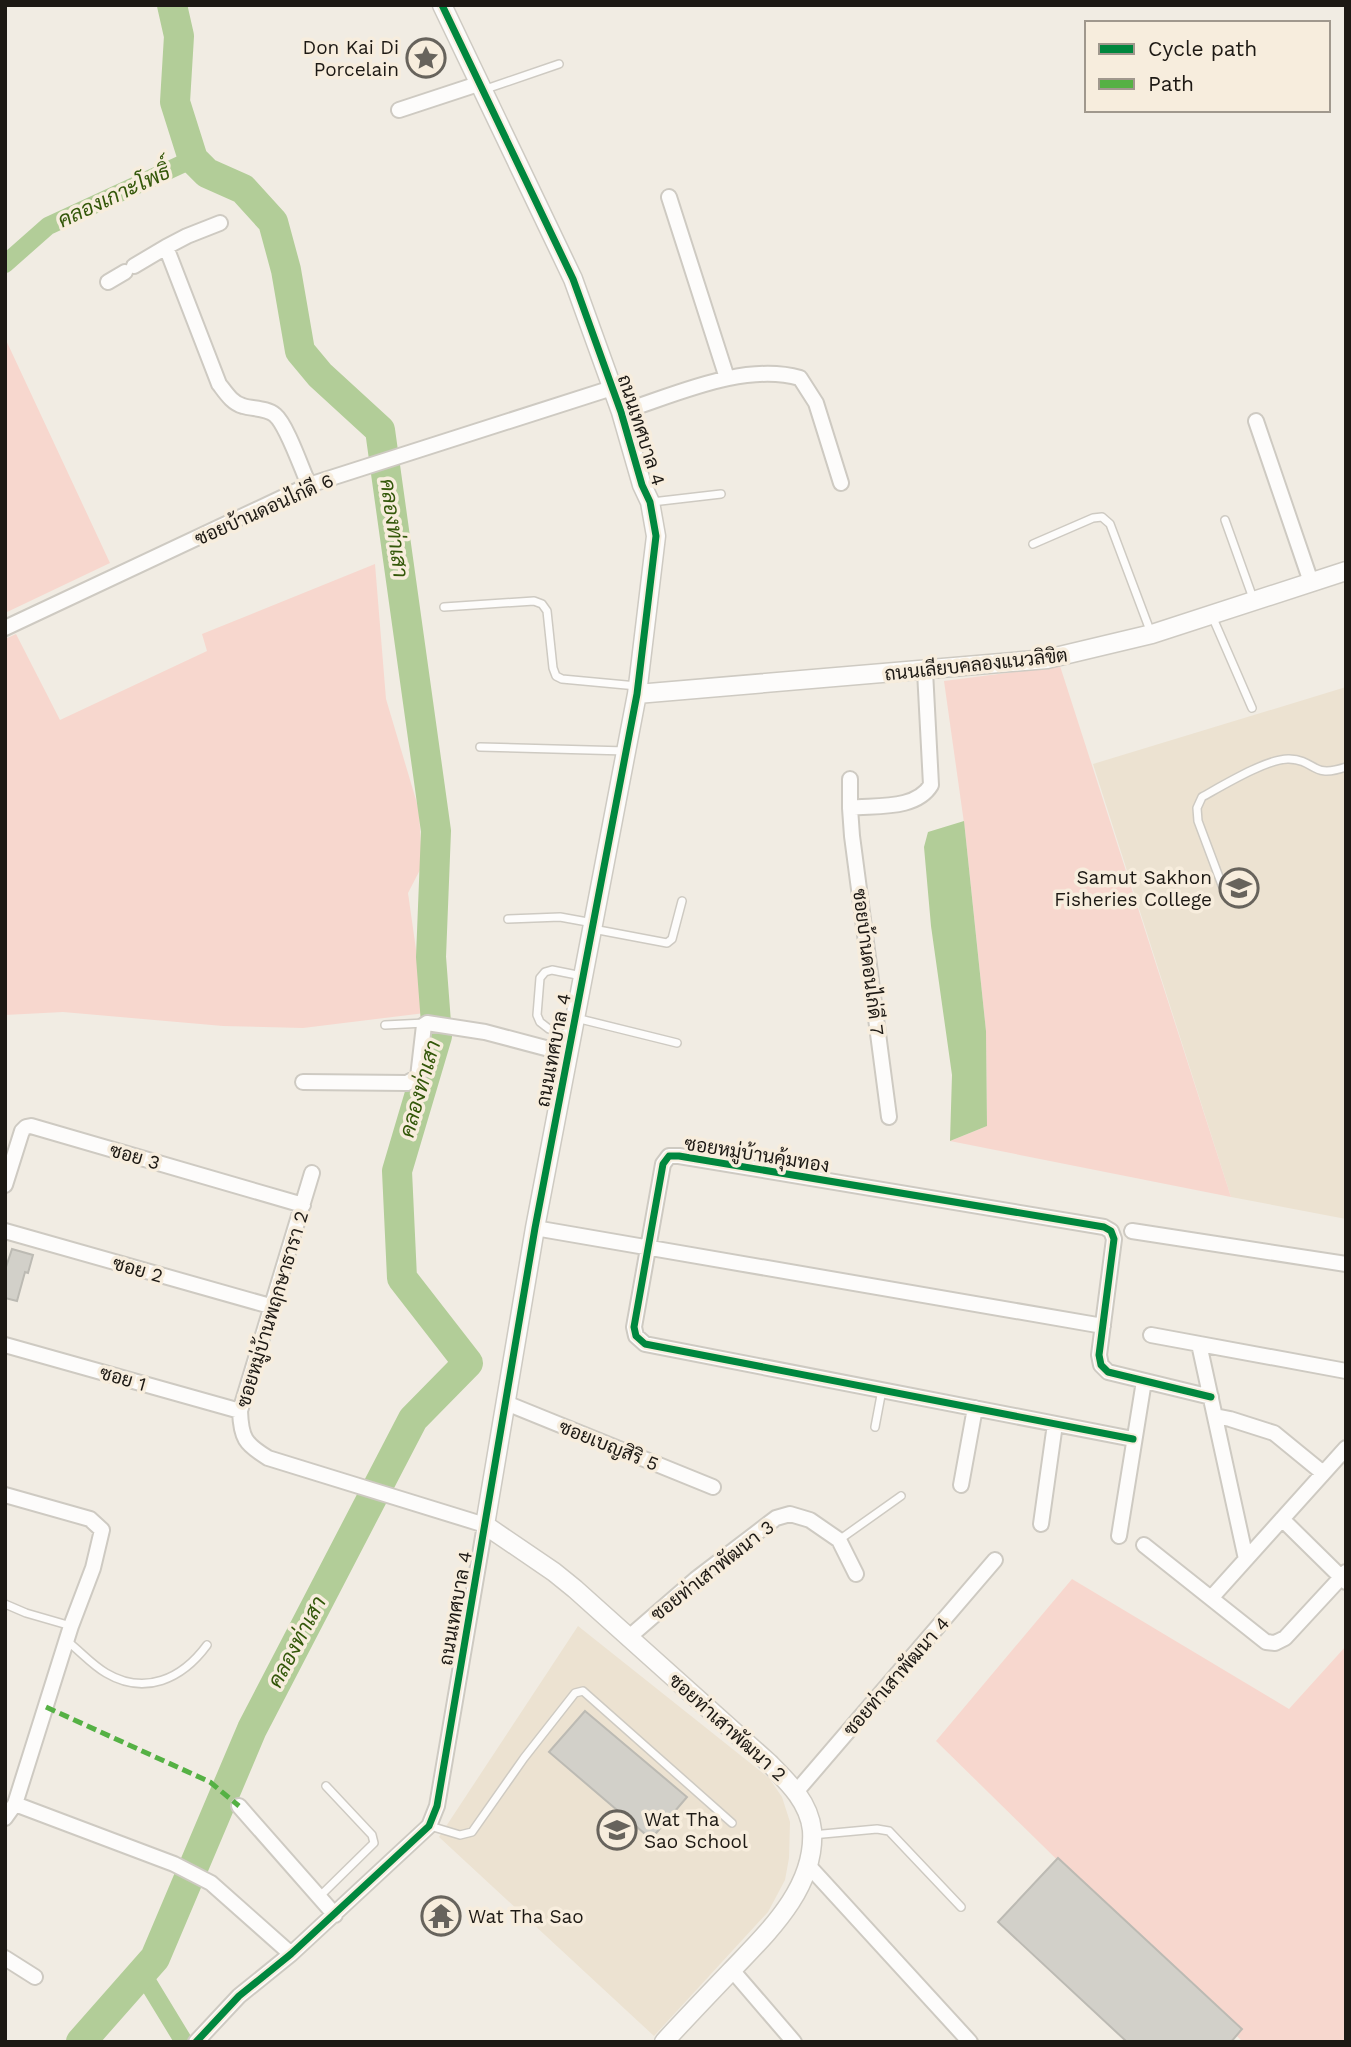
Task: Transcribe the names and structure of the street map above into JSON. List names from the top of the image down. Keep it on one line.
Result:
{"streets":{"street":["ถนนเทศบาล 4","ซอยบ้านดอนไก่ดี 6","ถนนเลียบคลองแนวลิขิต","ซอยบ้านดอนไก่ดี 7","ซอยหมู่บ้านคุ้มทอง","ซอย 3","ซอย 2","ซอยหมู่บ้านพฤกษาธารา 2","ซอย 1","ซอยเบญสิริ 5","ซอยท่าเสาพัฒนา 3","ซอยท่าเสาพัฒนา 4","ซอยท่าเสาพัฒนา 2"]},"crossings":[["ถนนเทศบาล 4","ซอยบ้านดอนไก่ดี 6"],["ถนนเทศบาล 4","ถนนเลียบคลองแนวลิขิต"],["ถนนเทศบาล 4","ซอยหมู่บ้านพฤกษาธารา 2"],["ถนนเทศบาล 4","ซอยเบญสิริ 5"],["ถนนเทศบาล 4","ซอยท่าเสาพัฒนา 2"],["ซอย 3","ซอยหมู่บ้านพฤกษาธารา 2"],["ซอย 2","ซอยหมู่บ้านพฤกษาธารา 2"],["ซอยหมู่บ้านพฤกษาธารา 2","ซอย 1"],["ซอยหมู่บ้านพฤกษาธารา 2","ซอยท่าเสาพัฒนา 2"],["ซอยท่าเสาพัฒนา 3","ซอยท่าเสาพัฒนา 2"],["ซอยท่าเสาพัฒนา 4","ซอยท่าเสาพัฒนา 2"]],"water":["คลองเกาะโพธิ์","คลองท่าเสา"],"places":{"place":["Don Kai Di Porcelain"],"school or university":["Samut Sakhon Fisheries College","Wat Tha Sao School"],"temple":["Wat Tha Sao"]},"legend":["Cycle path","Path"]}
